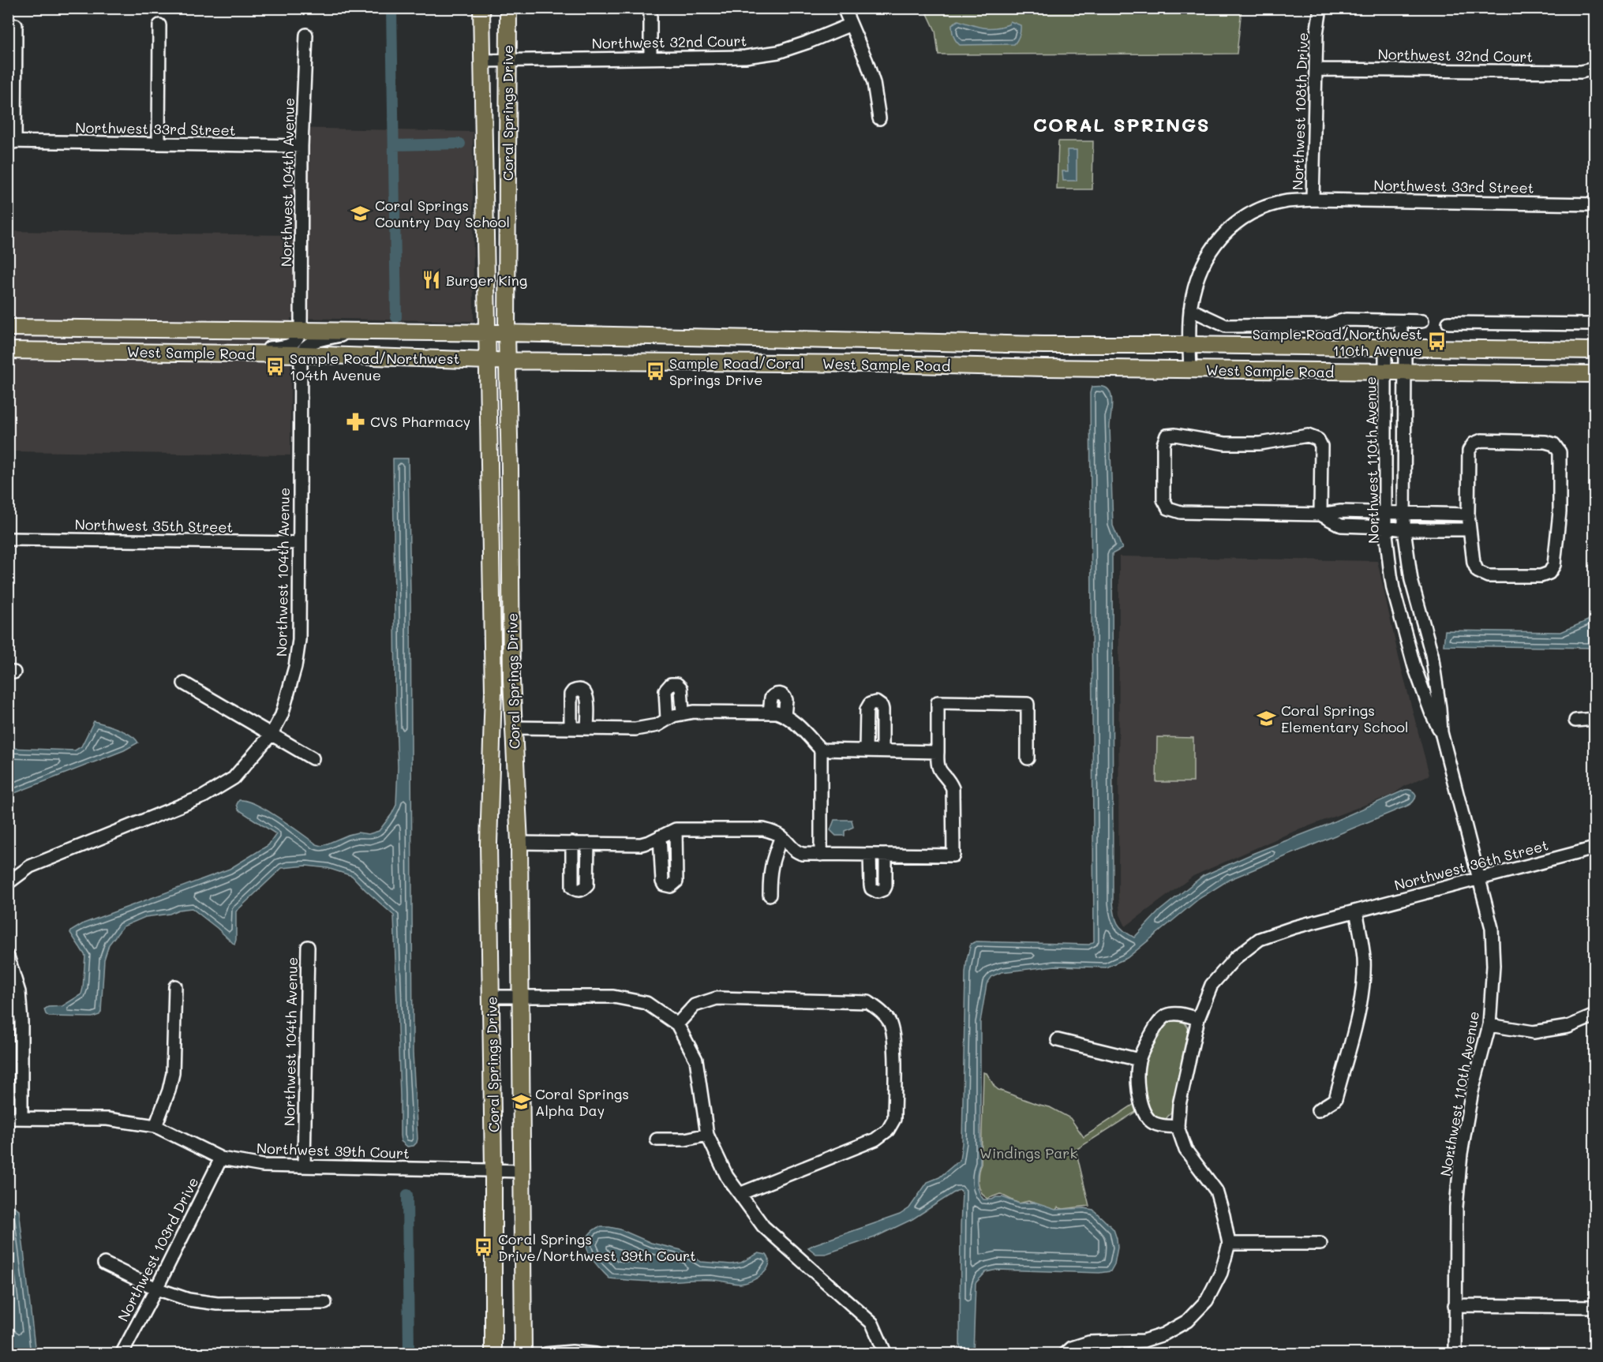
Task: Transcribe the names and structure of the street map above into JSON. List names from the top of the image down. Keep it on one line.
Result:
{"streets":{"main road":["Coral Springs Drive","West Sample Road"],"street":["Northwest 32nd Court","Northwest 108th Drive","Northwest 33rd Street","Northwest 104th Avenue","Northwest 110th Avenue","Northwest 35th Street","Northwest 36th Street","Northwest 39th Court","Northwest 103rd Drive"]},"crossings":[["Northwest 32nd Court","Northwest 108th Drive"],["Northwest 32nd Court","Coral Springs Drive"],["Northwest 108th Drive","Northwest 33rd Street"],["Northwest 108th Drive","West Sample Road"],["Coral Springs Drive","West Sample Road"],["Coral Springs Drive","Northwest 39th Court"],["Northwest 33rd Street","Northwest 104th Avenue"],["Northwest 104th Avenue","West Sample Road"],["Northwest 104th Avenue","Northwest 35th Street"],["Northwest 104th Avenue","Northwest 39th Court"],["West Sample Road","Northwest 110th Avenue"],["Northwest 110th Avenue","Northwest 36th Street"],["Northwest 39th Court","Northwest 103rd Drive"]],"districts":["CORAL SPRINGS"],"parks":["Windings Park"],"places":{"school or university":["Coral Springs Country Day School","Coral Springs Elementary School","Coral Springs Alpha Day"],"restaurant":["Burger King"],"bus stop":["Sample Road/Northwest 110th Avenue","Sample Road/Northwest 104th Avenue","Sample Road/Coral Springs Drive","Coral Springs Drive/Northwest 39th Court"],"pharmacy":["CVS Pharmacy"]}}
